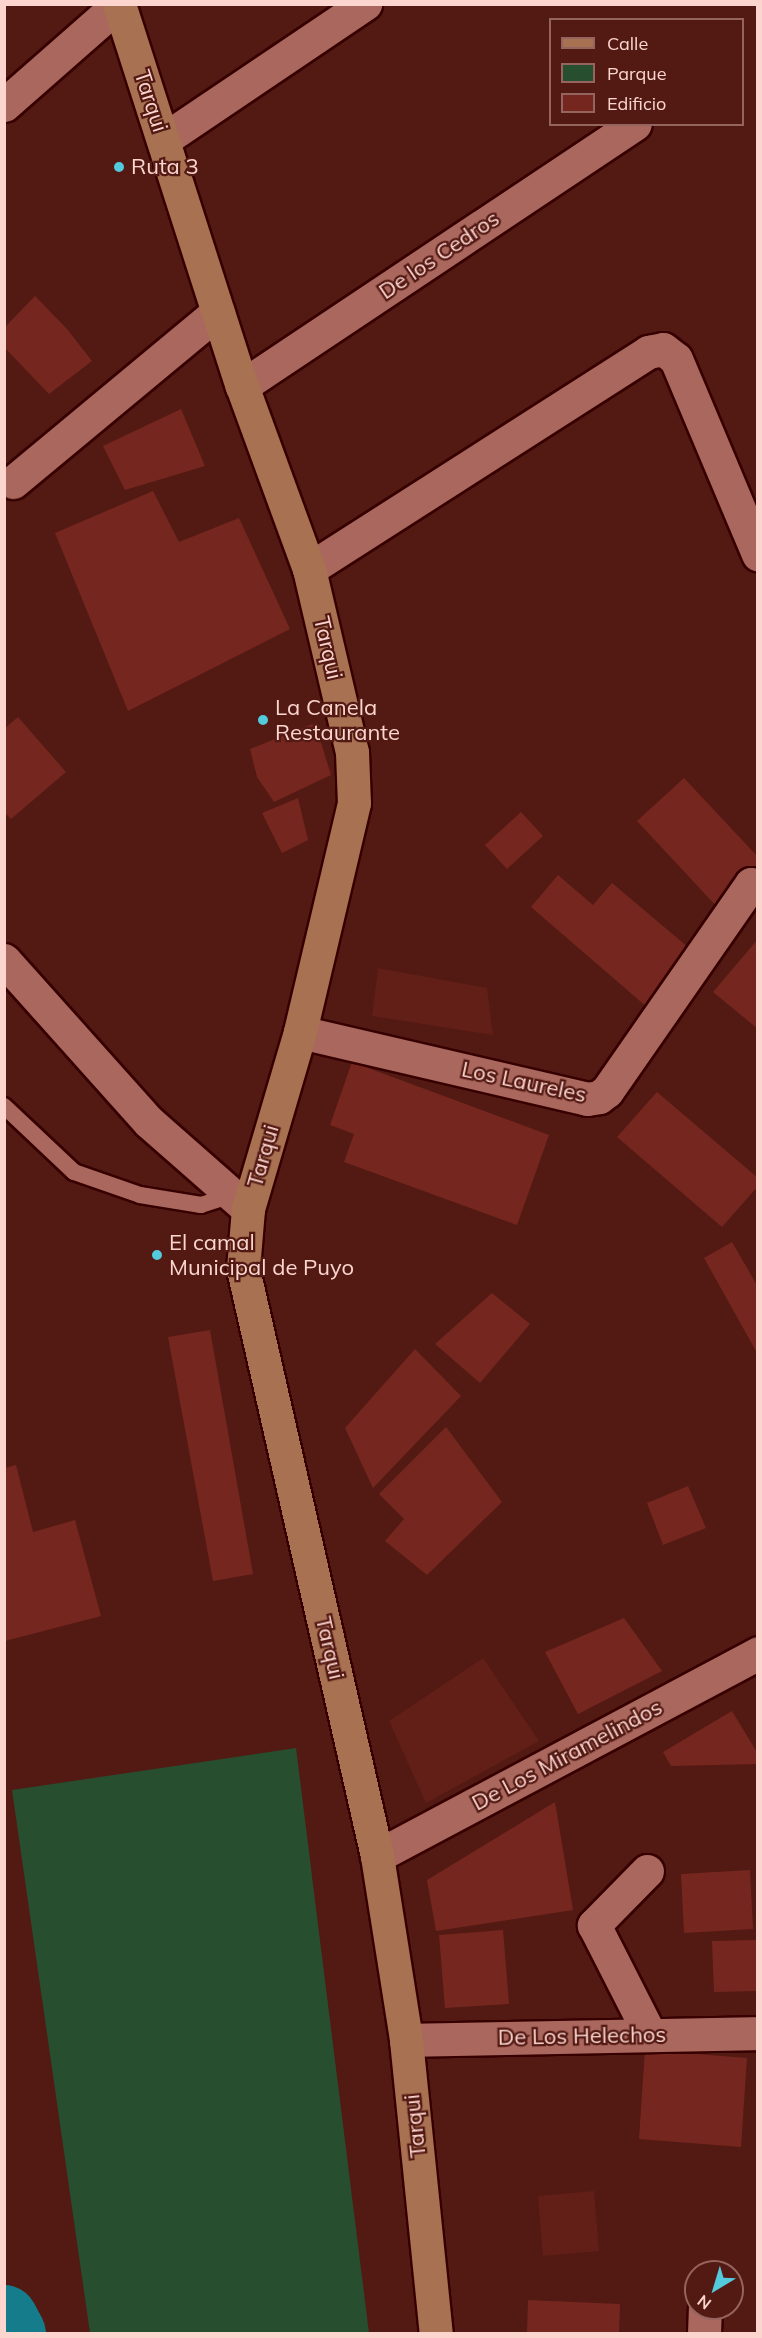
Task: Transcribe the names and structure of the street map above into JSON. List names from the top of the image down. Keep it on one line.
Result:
{"streets":{"street":["Tarqui","De los Cedros","Los Laureles","De Los Miramelindos","De Los Helechos"]},"crossings":[["Tarqui","De los Cedros"],["Tarqui","Los Laureles"],["Tarqui","De Los Miramelindos"],["Tarqui","De Los Helechos"]],"places":["Ruta 3","La Canela Restaurante","El camal Municipal de Puyo"],"legend":["Calle","Parque","Edificio"],"north":"bottom left"}
